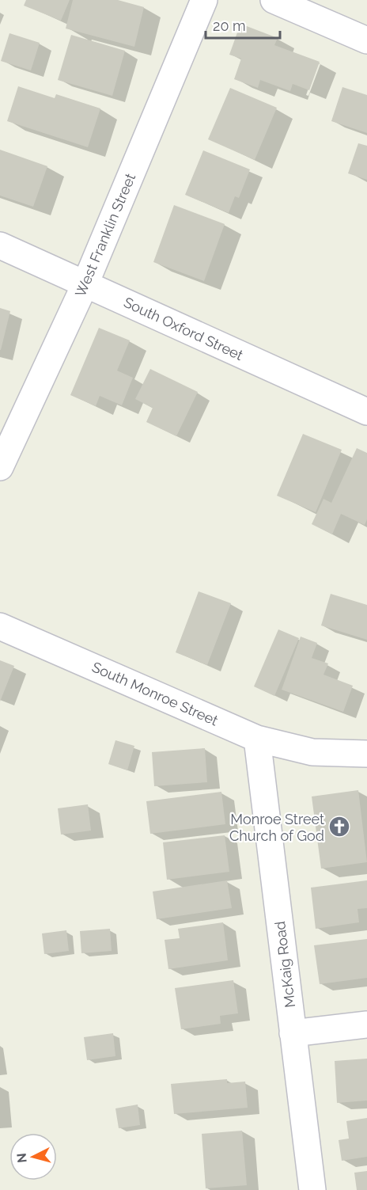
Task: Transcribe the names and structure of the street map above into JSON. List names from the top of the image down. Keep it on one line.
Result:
{"streets":{"street":["West Franklin Street","South Oxford Street","South Monroe Street","McKaig Road"]},"crossings":[["West Franklin Street","South Oxford Street"],["South Monroe Street","McKaig Road"]],"places":{"church":["Monroe Street Church of God"]},"scale_bar":"20 m","north":"left"}
